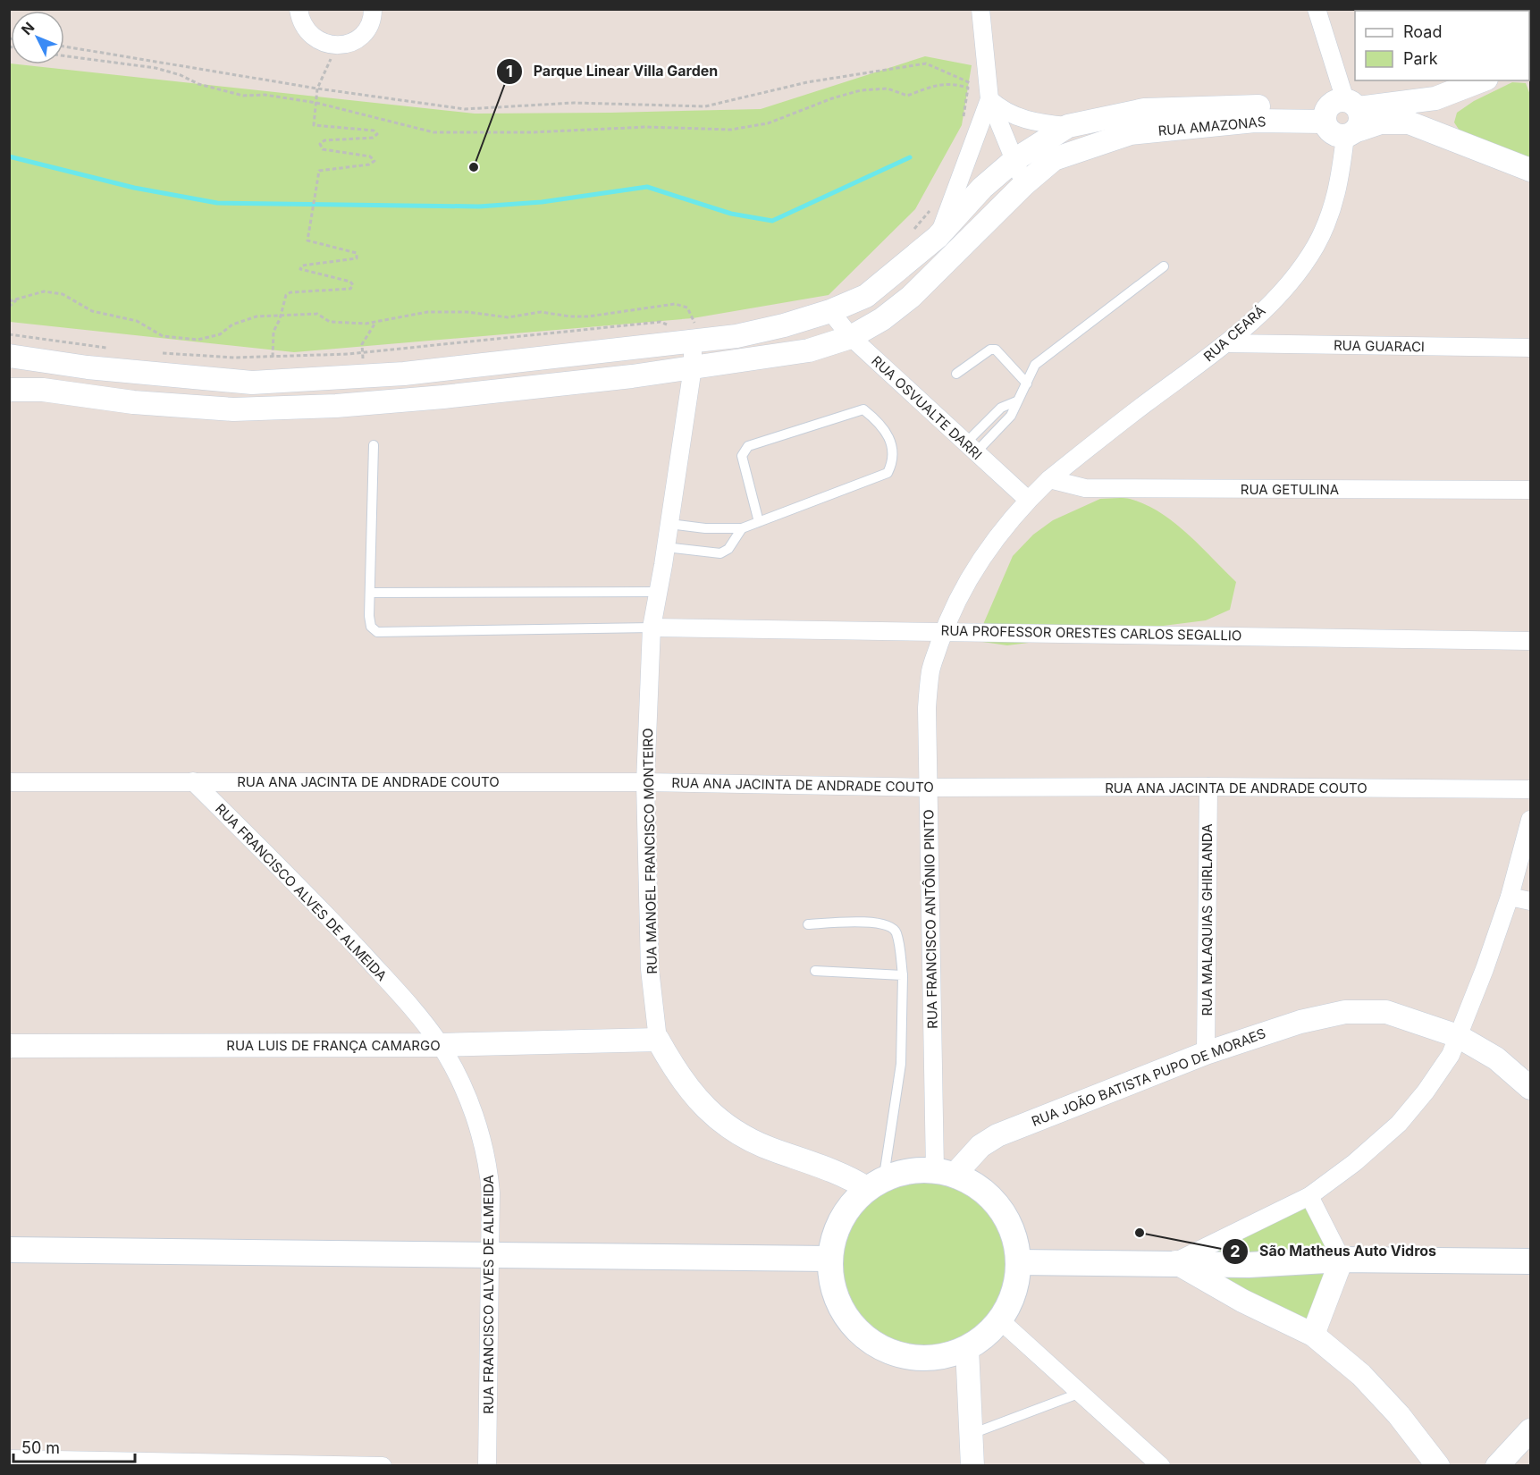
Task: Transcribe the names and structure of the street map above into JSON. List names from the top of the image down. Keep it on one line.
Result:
{"streets":{"street":["RUA AMAZONAS","RUA CEARÁ","RUA GUARACI","RUA OSVUALTE DARRI","RUA GETULINA","RUA PROFESSOR ORESTES CARLOS SEGALLIO","RUA ANA JACINTA DE ANDRADE COUTO","RUA MANOEL FRANCISCO MONTEIRO","RUA FRANCISCO ALVES DE ALMEIDA","RUA FRANCISCO ANTÔNIO PINTO","RUA MALAQUIAS GHIRLANDA","RUA LUIS DE FRANÇA CAMARGO","RUA JOÃO BATISTA PUPO DE MORAES"]},"crossings":[["RUA AMAZONAS","RUA CEARÁ"],["RUA AMAZONAS","RUA OSVUALTE DARRI"],["RUA AMAZONAS","RUA MANOEL FRANCISCO MONTEIRO"],["RUA CEARÁ","RUA GUARACI"],["RUA CEARÁ","RUA GETULINA"],["RUA CEARÁ","RUA FRANCISCO ANTÔNIO PINTO"],["RUA OSVUALTE DARRI","RUA FRANCISCO ANTÔNIO PINTO"],["RUA GETULINA","RUA FRANCISCO ANTÔNIO PINTO"],["RUA PROFESSOR ORESTES CARLOS SEGALLIO","RUA MANOEL FRANCISCO MONTEIRO"],["RUA PROFESSOR ORESTES CARLOS SEGALLIO","RUA FRANCISCO ANTÔNIO PINTO"],["RUA ANA JACINTA DE ANDRADE COUTO","RUA MANOEL FRANCISCO MONTEIRO"],["RUA ANA JACINTA DE ANDRADE COUTO","RUA FRANCISCO ALVES DE ALMEIDA"],["RUA ANA JACINTA DE ANDRADE COUTO","RUA FRANCISCO ANTÔNIO PINTO"],["RUA ANA JACINTA DE ANDRADE COUTO","RUA MALAQUIAS GHIRLANDA"],["RUA MANOEL FRANCISCO MONTEIRO","RUA FRANCISCO ANTÔNIO PINTO"],["RUA MANOEL FRANCISCO MONTEIRO","RUA LUIS DE FRANÇA CAMARGO"],["RUA MANOEL FRANCISCO MONTEIRO","RUA JOÃO BATISTA PUPO DE MORAES"],["RUA FRANCISCO ALVES DE ALMEIDA","RUA LUIS DE FRANÇA CAMARGO"],["RUA FRANCISCO ANTÔNIO PINTO","RUA JOÃO BATISTA PUPO DE MORAES"],["RUA MALAQUIAS GHIRLANDA","RUA JOÃO BATISTA PUPO DE MORAES"]],"places":["Parque Linear Villa Garden","São Matheus Auto Vidros"],"legend":["Road","Park"],"scale_bar":"50 m","north":"top left"}
